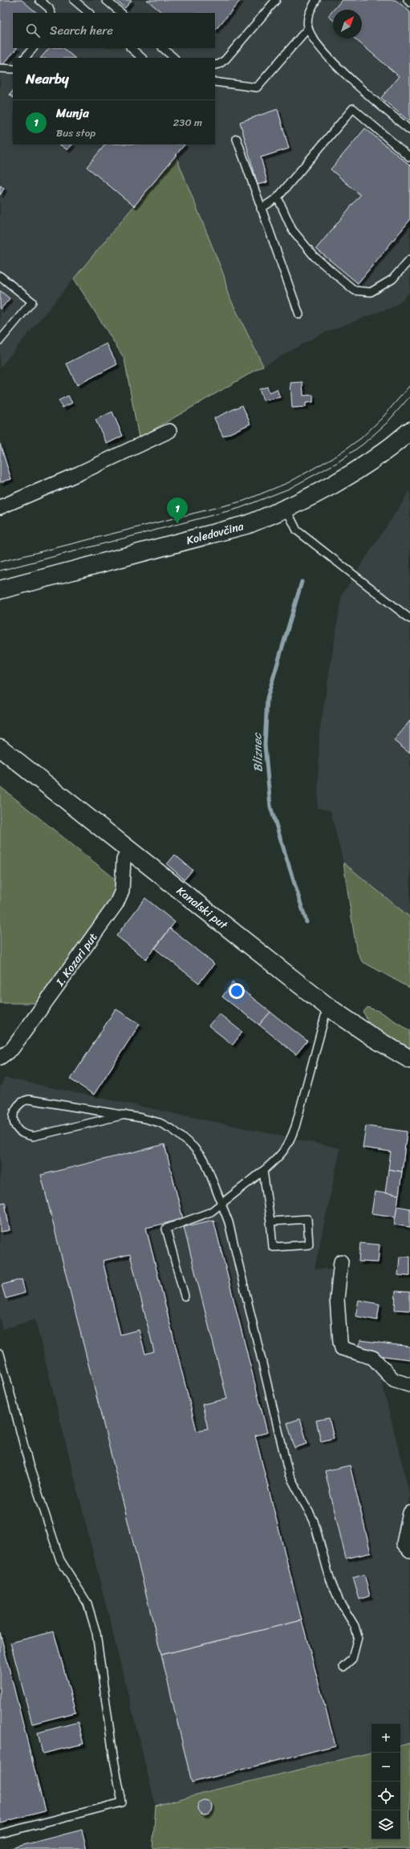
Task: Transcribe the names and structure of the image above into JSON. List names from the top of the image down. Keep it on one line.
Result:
{"streets":{"street":["Koledovčina","Kanalski put","I. Kozari put"]},"crossings":[["Kanalski put","I. Kozari put"]],"water":["Bliznec"],"north":"top right","page":{"search":"Search here","heading":"Nearby","list":[{"mark":"1","name":"Munja","note":"Bus stop","value":"230 m"}],"pins":"1","map_buttons":["+","−"]}}
